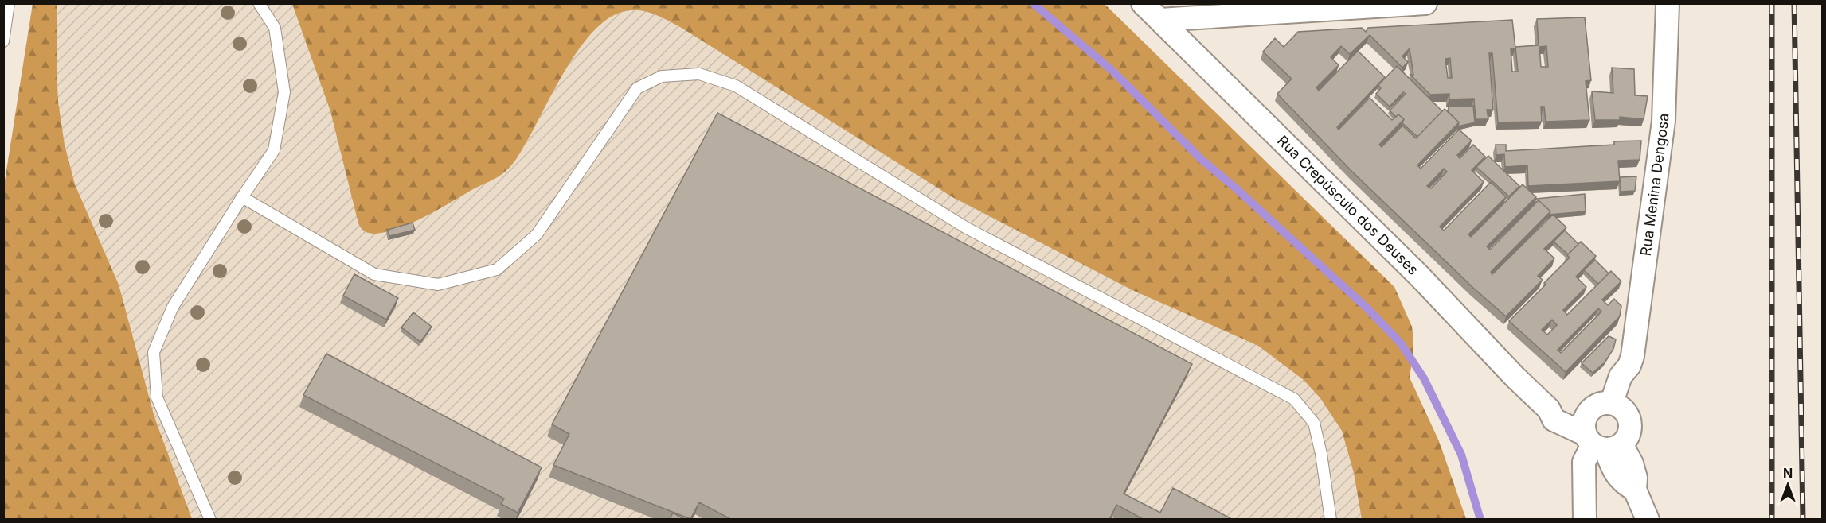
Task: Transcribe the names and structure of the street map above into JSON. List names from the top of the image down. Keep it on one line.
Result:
{"streets":{"street":["Rua Menina Dengosa","Rua Crepúsculo dos Deuses"]},"crossings":[["Rua Menina Dengosa","Rua Crepúsculo dos Deuses"]],"north":"top"}
